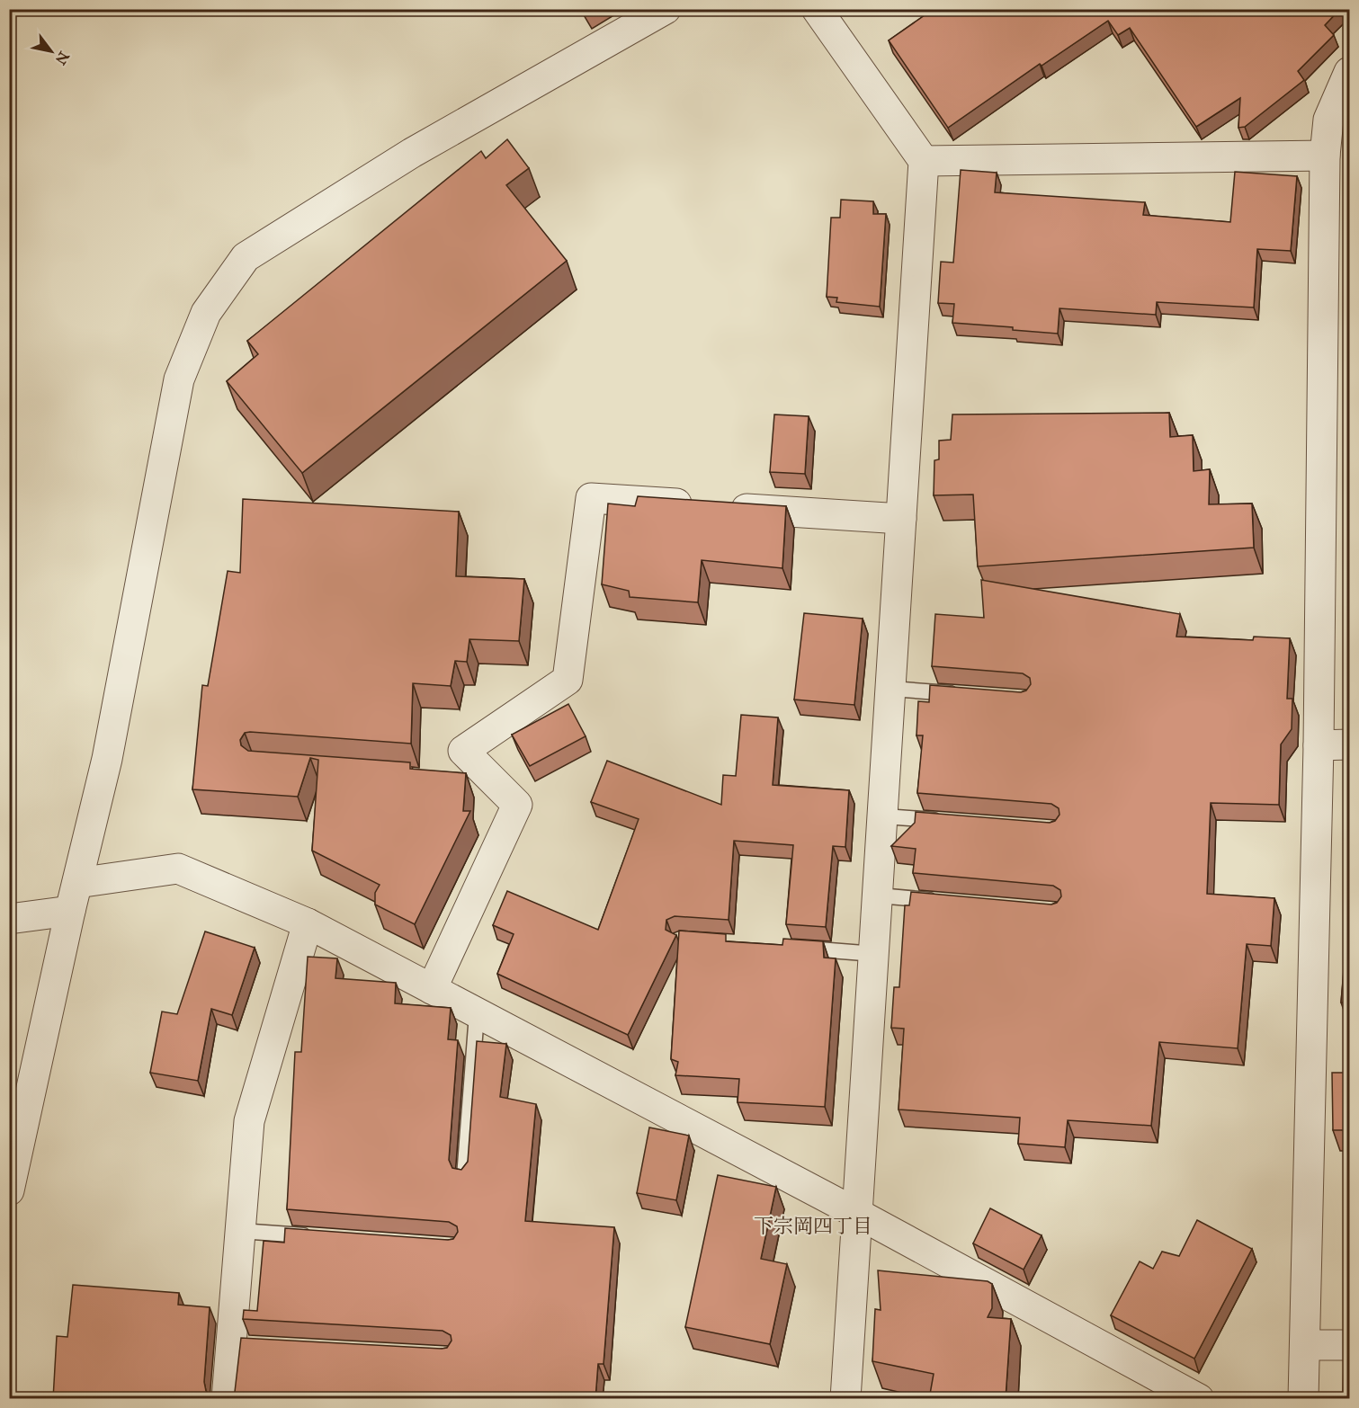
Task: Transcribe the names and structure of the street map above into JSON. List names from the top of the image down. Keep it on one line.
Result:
{"districts":["下宗岡四丁目"],"north":"bottom right"}
